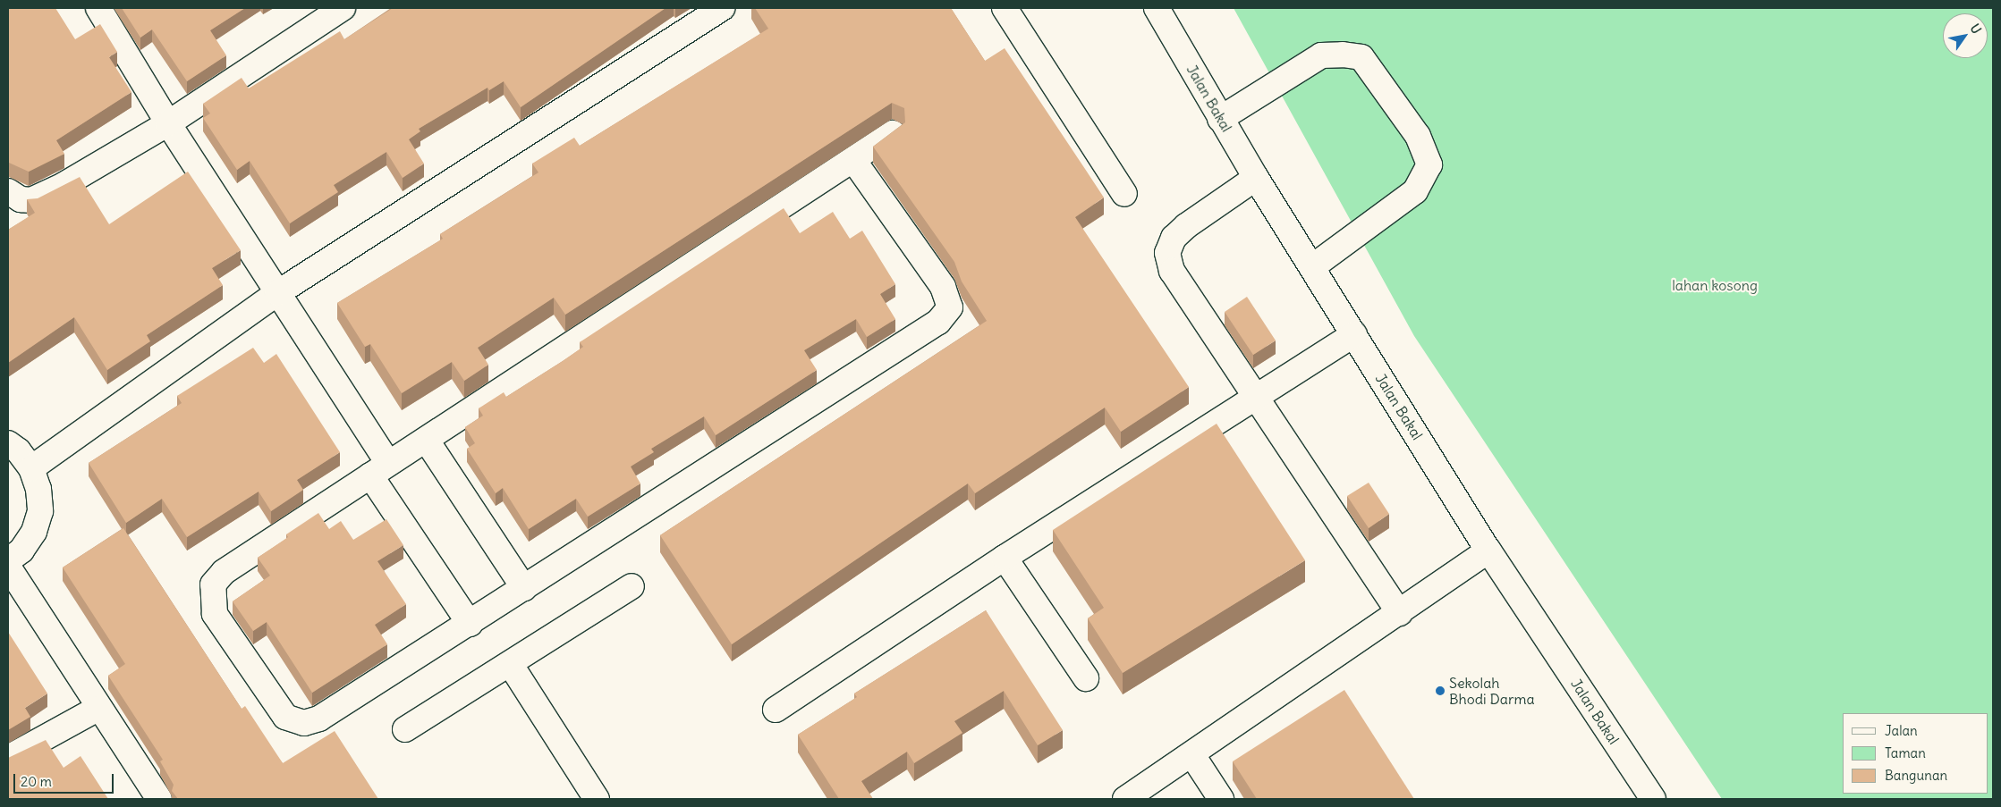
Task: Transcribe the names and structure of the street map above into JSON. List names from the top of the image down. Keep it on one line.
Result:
{"streets":{"street":["Jalan Bakal"]},"parks":["lahan kosong"],"places":["Sekolah Bhodi Darma"],"legend":["Jalan","Taman","Bangunan"],"scale_bar":"20 m","north":"top right"}
